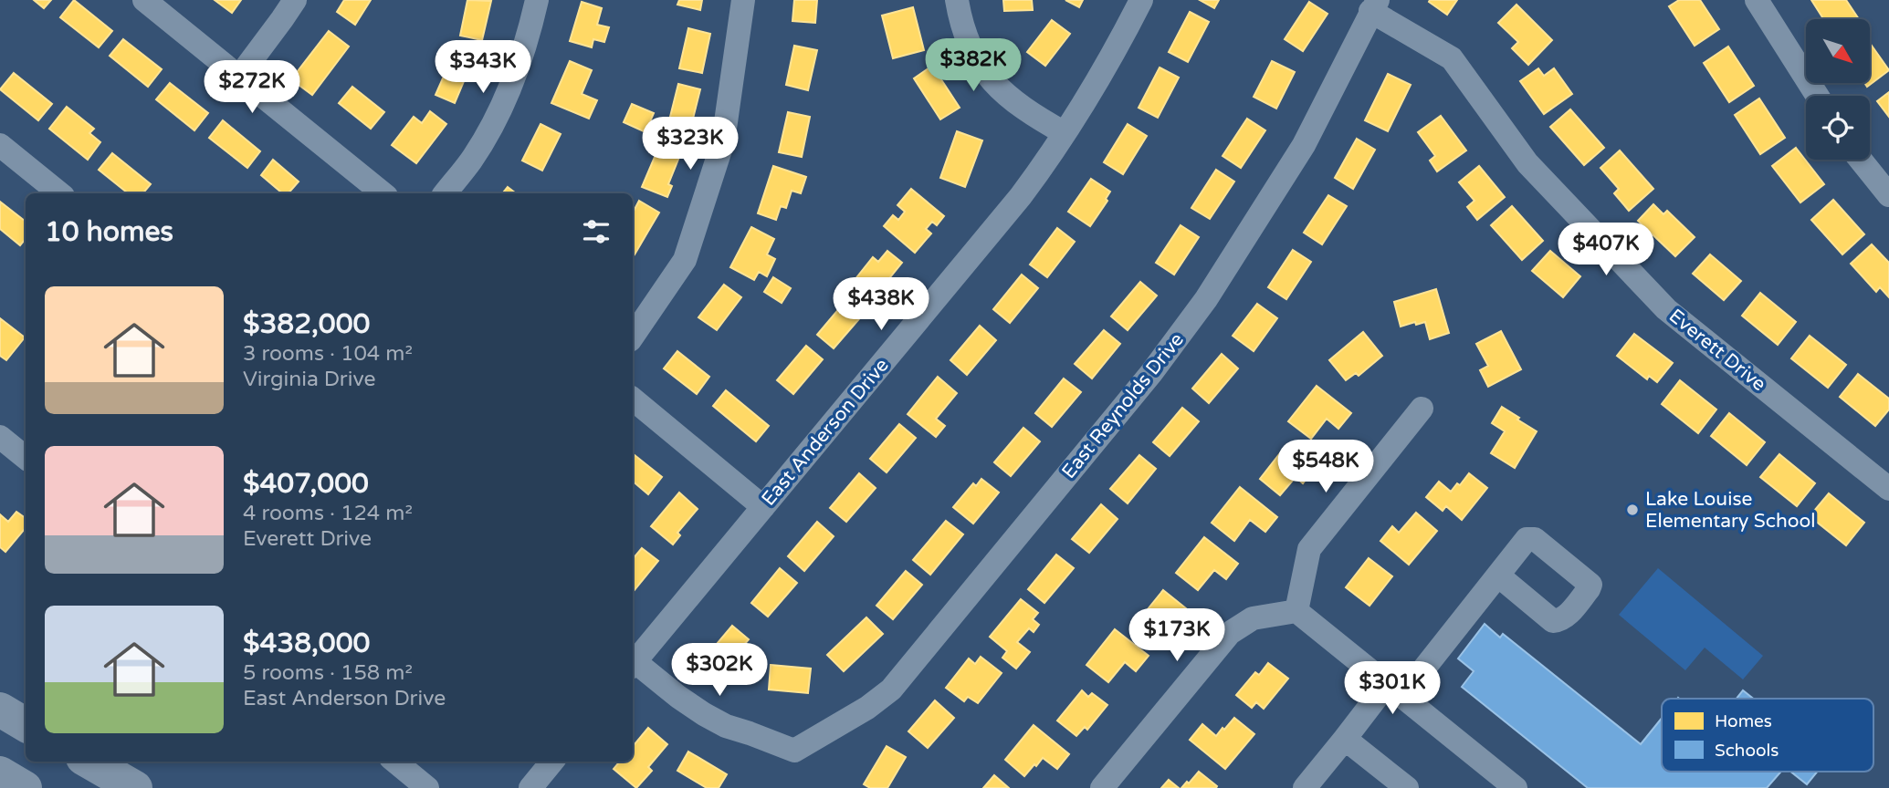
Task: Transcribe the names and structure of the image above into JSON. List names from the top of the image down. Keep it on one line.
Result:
{"streets":{"street":["Everett Drive","East Reynolds Drive","East Anderson Drive"]},"crossings":[["Everett Drive","East Reynolds Drive"]],"places":["Lake Louise Elementary School"],"legend":["Homes","Schools"],"north":"bottom right","page":{"price":["$382K","$343K","$272K","$323K","$407K","$438K","$548K","$173K","$302K","$301K"],"heading":"10 homes","list":[{"name":"$382,000","note":"3 rooms · 104 m² · Virginia Drive"},{"name":"$407,000","note":"4 rooms · 124 m² · Everett Drive"},{"name":"$438,000","note":"5 rooms · 158 m² · East Anderson Drive"}]}}
